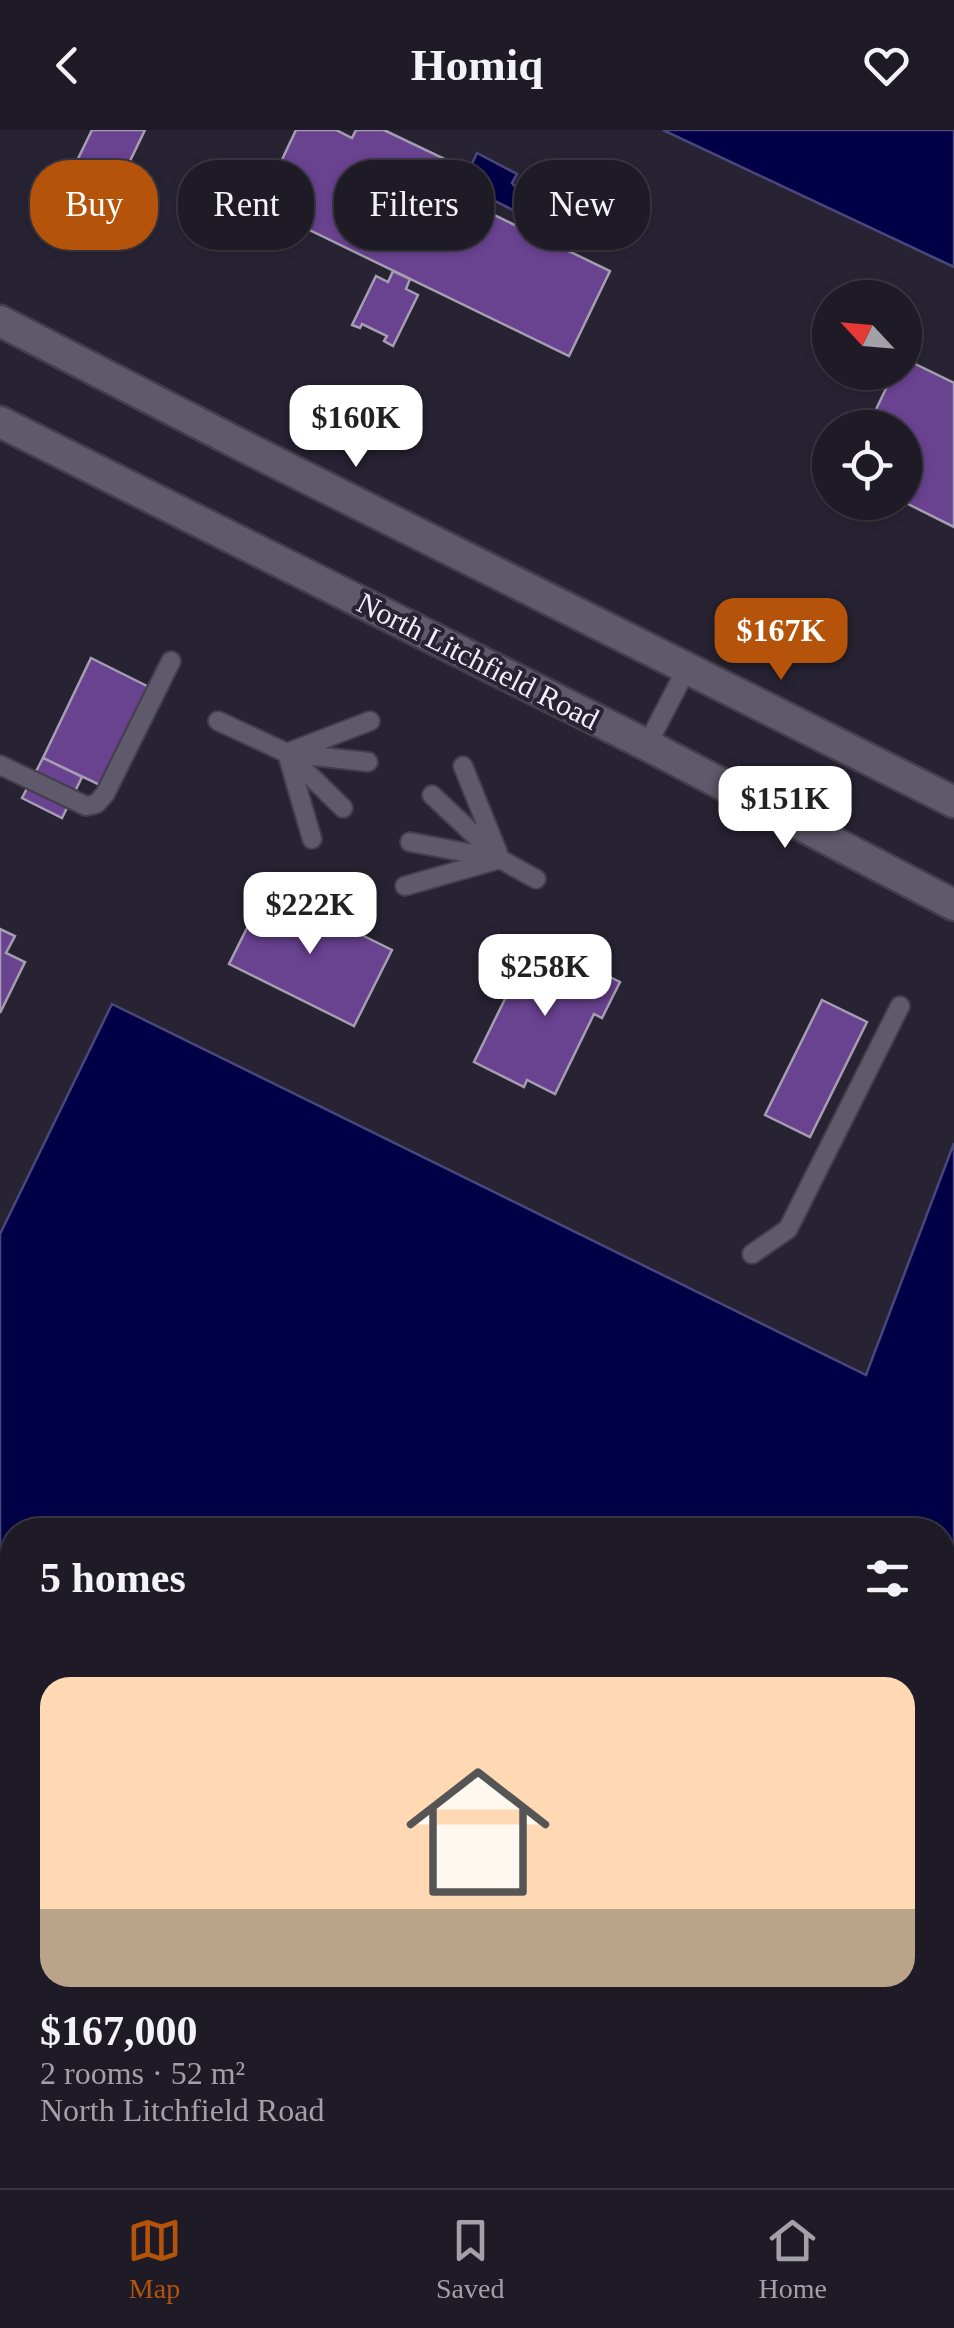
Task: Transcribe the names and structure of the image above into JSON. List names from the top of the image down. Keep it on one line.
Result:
{"streets":{"main road":["North Litchfield Road"]},"north":"top left","page":{"header":"Homiq","chip":["Buy","Rent","Filters","New"],"price":["$160K","$167K","$151K","$222K","$258K"],"heading":"5 homes","list":[{"name":"$167,000","note":"2 rooms · 52 m² · North Litchfield Road"}],"tabs":["Map","Saved","Home"]}}
